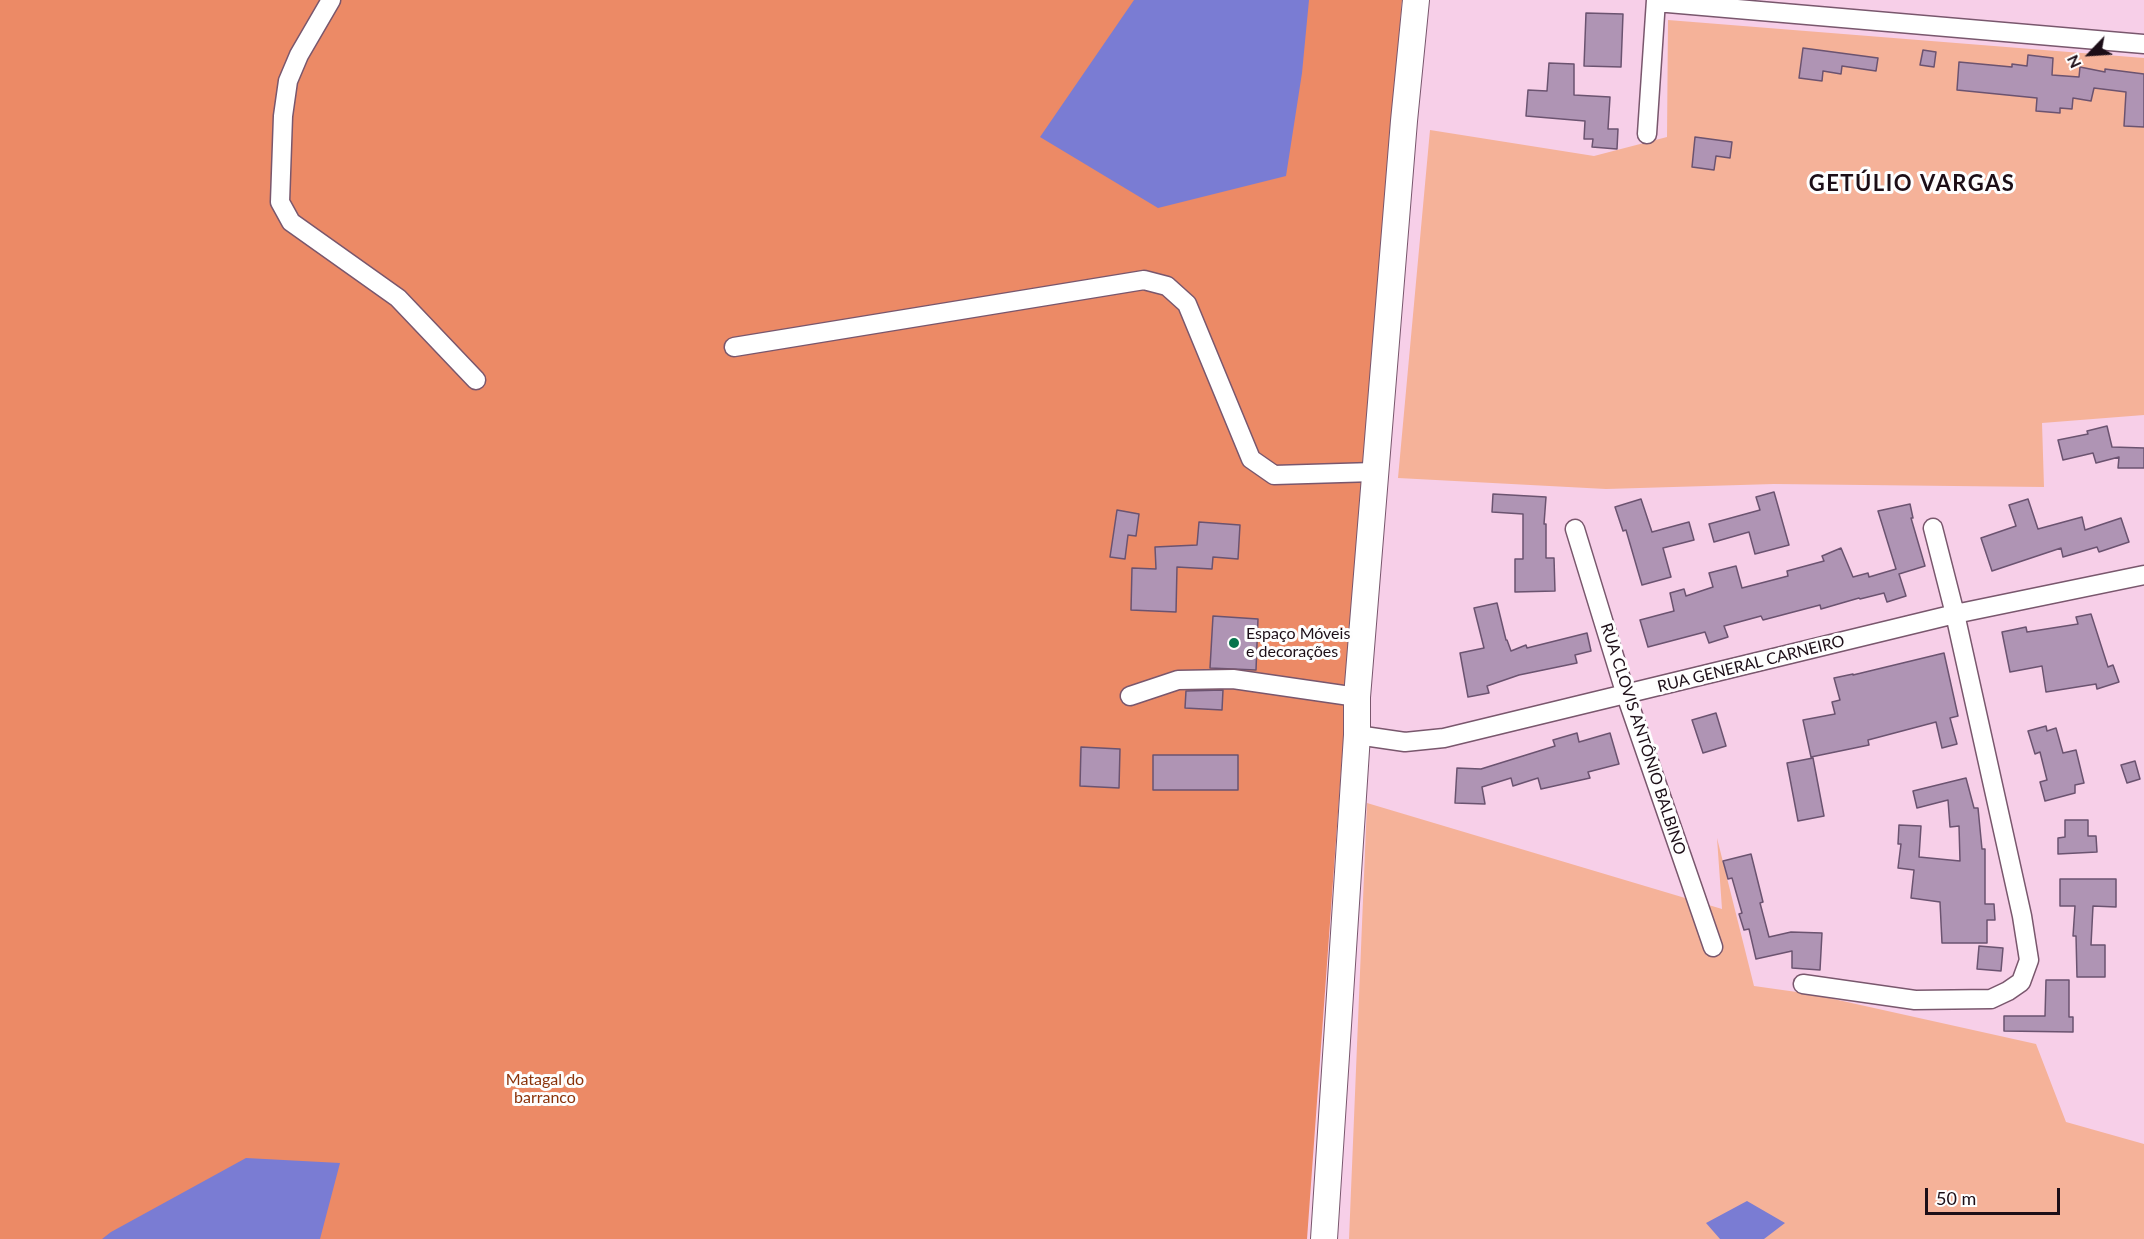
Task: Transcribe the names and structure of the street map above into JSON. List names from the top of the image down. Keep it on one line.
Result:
{"streets":{"street":["RUA GENERAL CARNEIRO","RUA CLOVIS ANTÔNIO BALBINO"]},"crossings":[["RUA GENERAL CARNEIRO","RUA CLOVIS ANTÔNIO BALBINO"]],"districts":["GETÚLIO VARGAS"],"parks":["Matagal do barranco"],"places":["Espaço Móveis e decorações"],"scale_bar":"50 m","north":"bottom left"}
